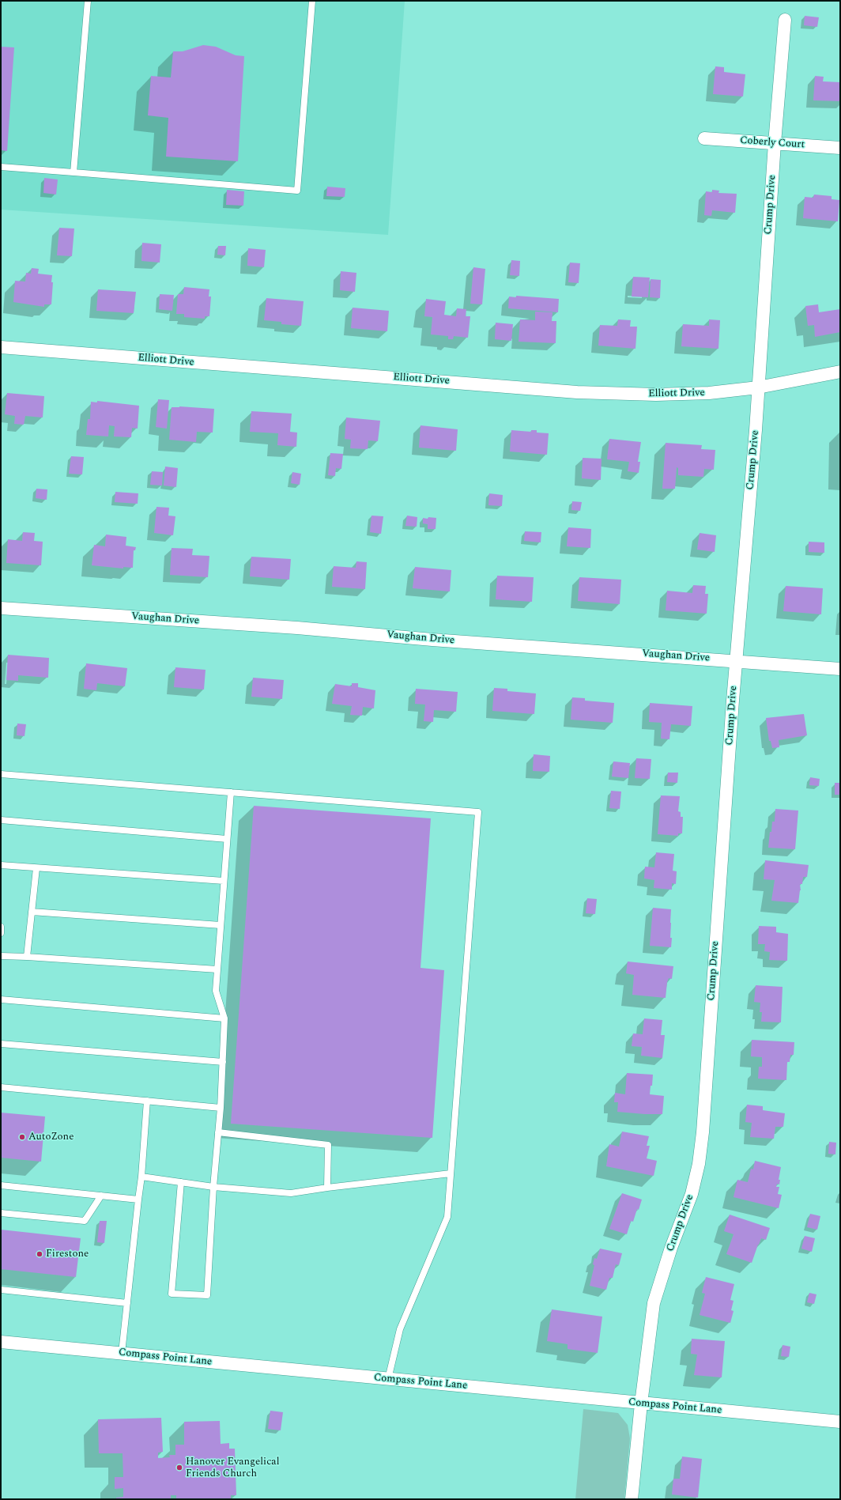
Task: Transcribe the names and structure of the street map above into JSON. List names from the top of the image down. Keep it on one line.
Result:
{"streets":{"street":["Coberly Court","Crump Drive","Elliott Drive","Vaughan Drive","Compass Point Lane"]},"crossings":[["Coberly Court","Crump Drive"],["Crump Drive","Elliott Drive"],["Crump Drive","Vaughan Drive"],["Crump Drive","Compass Point Lane"]],"places":["AutoZone","Firestone","Hanover Evangelical Friends Church"]}
